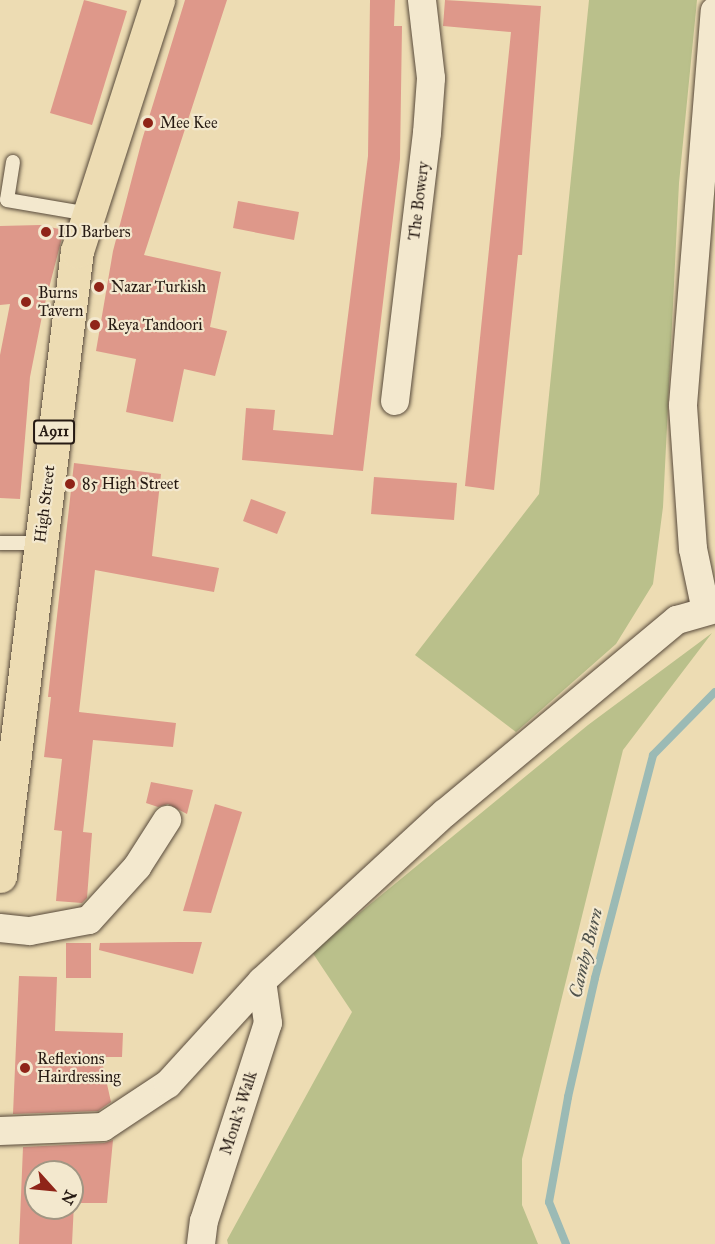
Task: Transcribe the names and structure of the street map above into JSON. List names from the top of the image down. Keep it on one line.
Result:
{"streets":{"main road":["A911","High Street"],"street":["The Bowery","Monk's Walk"]},"water":["Camby Burn"],"places":["Mee Kee","ID Barbers","Nazar Turkish","Burns Tavern","Reya Tandoori","85 High Street","Reflexions Hairdressing"],"north":"bottom right"}
